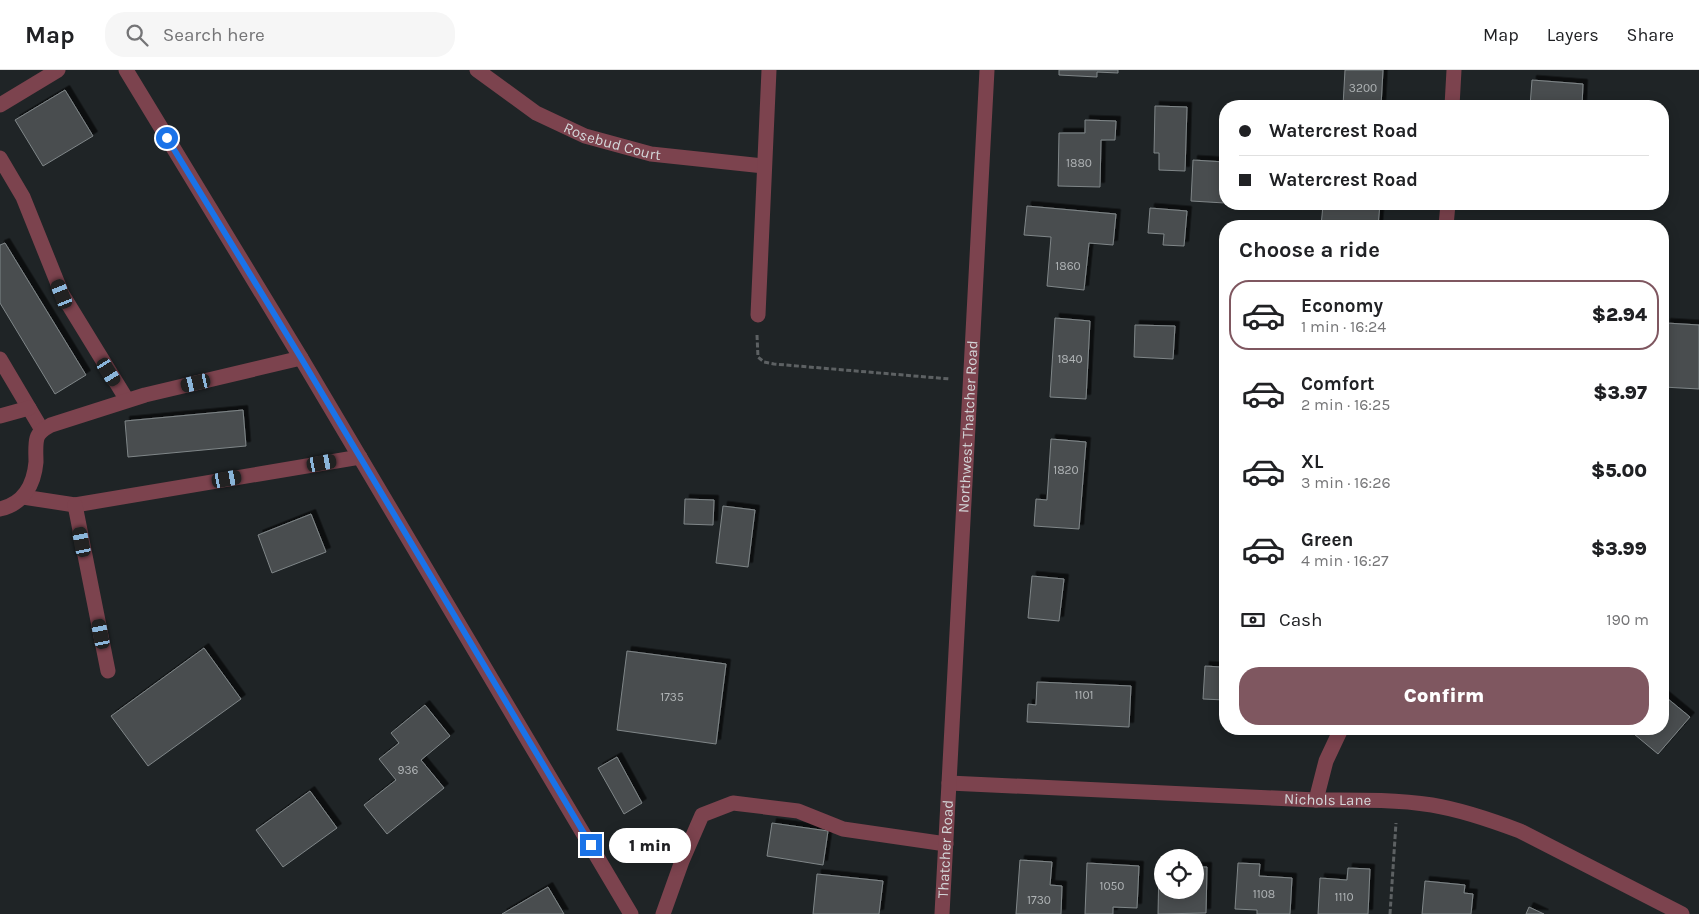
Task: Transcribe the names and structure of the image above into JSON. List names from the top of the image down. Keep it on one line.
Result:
{"streets":{"street":["Rosebud Court","Northwest Thatcher Road","Nichols Lane","Thatcher Road"]},"crossings":[["Northwest Thatcher Road","Nichols Lane"],["Northwest Thatcher Road","Thatcher Road"],["Nichols Lane","Thatcher Road"]],"house_numbers":["3200","1880","1860","1840","1820","1101","1735","936","1050","1108","1110","1730"],"page":{"header":"Map","search":"Search here","nav":["Map","Layers","Share"],"banner":["Watercrest Road","Watercrest Road"],"heading":"Choose a ride","list":[{"name":"Economy","note":"1 min · 16:24","value":"$2.94"},{"name":"Comfort","note":"2 min · 16:25","value":"$3.97"},{"name":"XL","note":"3 min · 16:26","value":"$5.00"},{"name":"Green","note":"4 min · 16:27","value":"$3.99"}],"pay":["Cash","190 m"],"buttons":"Confirm","bubble":"1 min"}}
